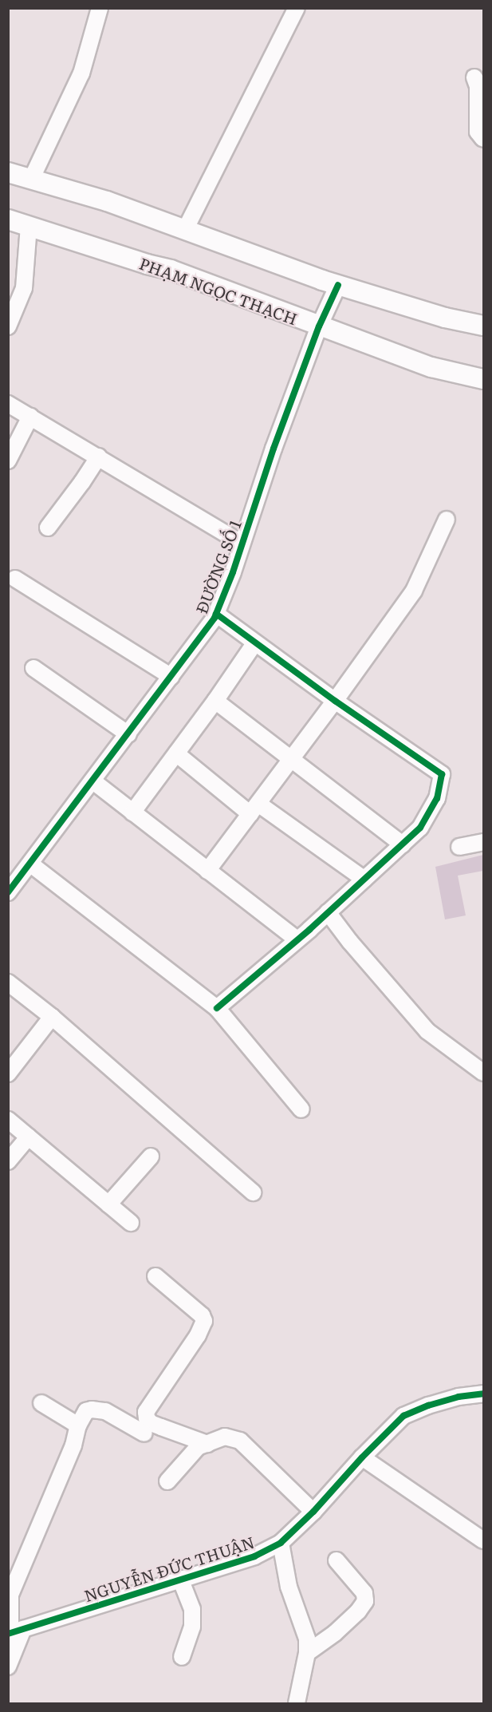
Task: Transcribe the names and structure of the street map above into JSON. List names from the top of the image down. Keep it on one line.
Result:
{"streets":{"main road":["PHẠM NGỌC THẠCH"],"street":["ĐƯỜNG SỐ 1","NGUYỄN ĐỨC THUẬN"]},"crossings":[["PHẠM NGỌC THẠCH","ĐƯỜNG SỐ 1"]]}
